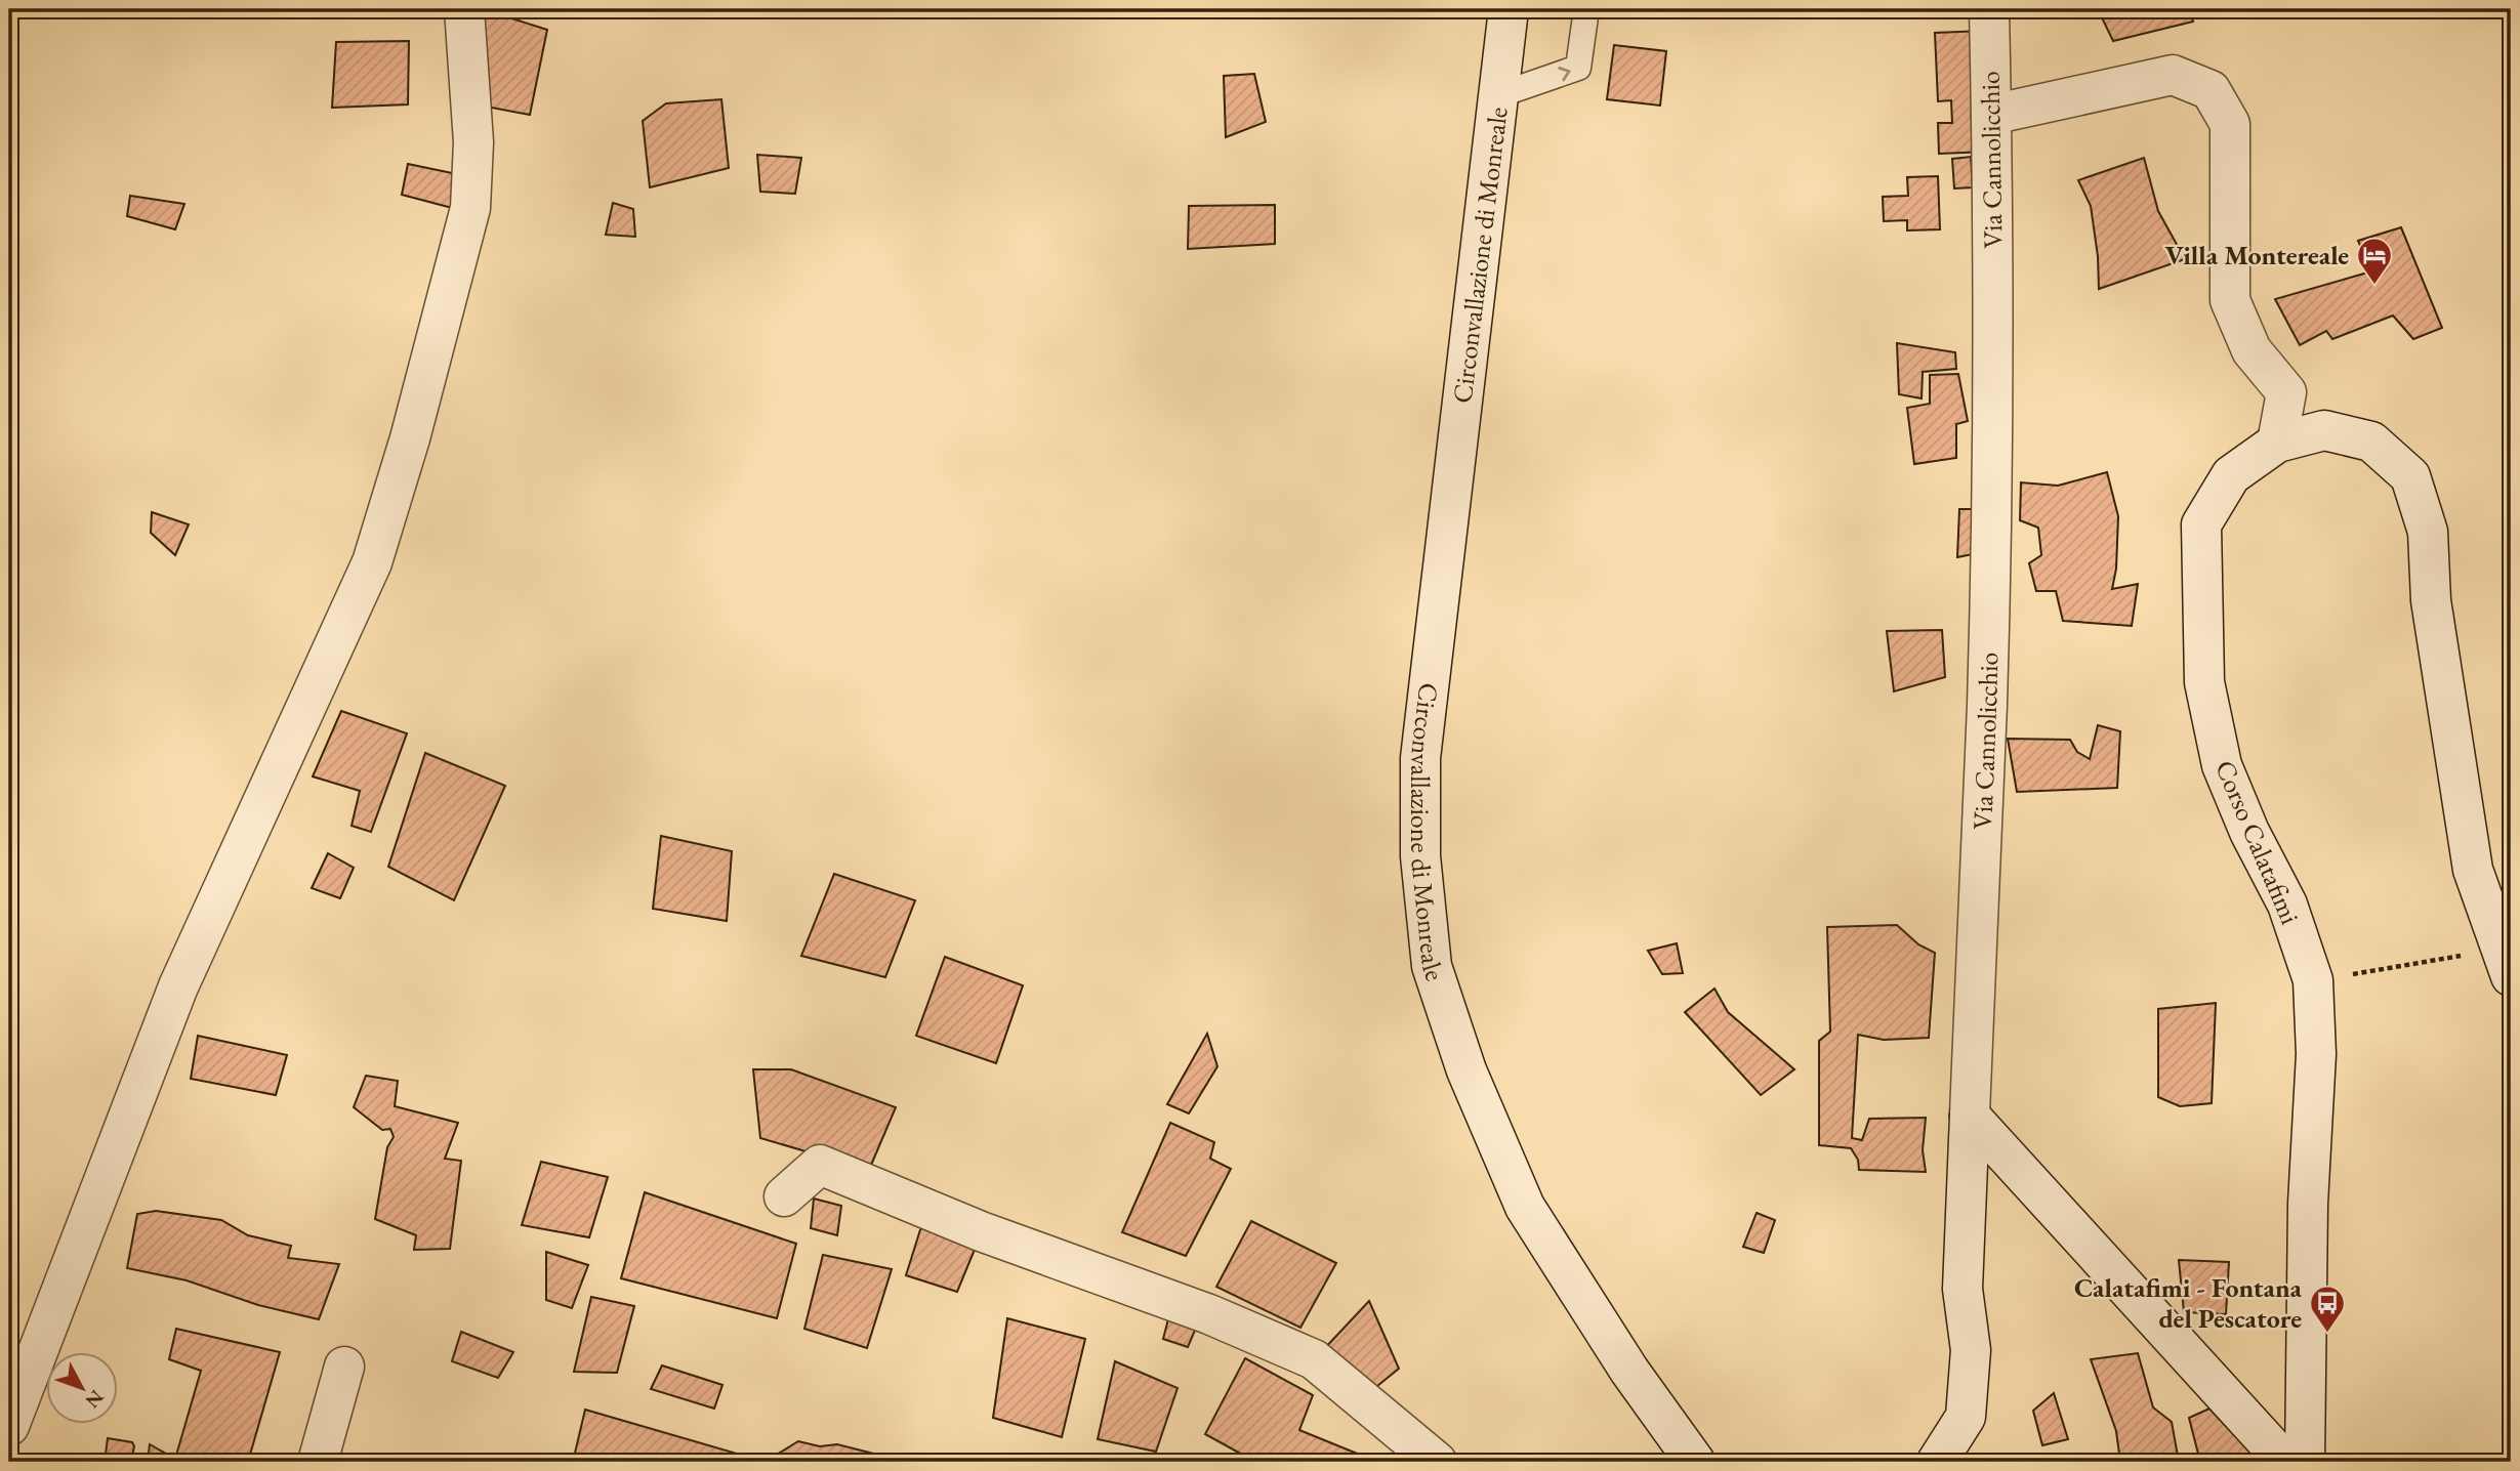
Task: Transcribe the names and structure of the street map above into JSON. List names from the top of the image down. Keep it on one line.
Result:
{"streets":{"street":["Via Cannolicchio","Circonvallazione di Monreale","Corso Calatafimi"]},"places":{"hotel":["Villa Montereale"],"bus stop":["Calatafimi - Fontana del Pescatore"]},"north":"bottom right"}
